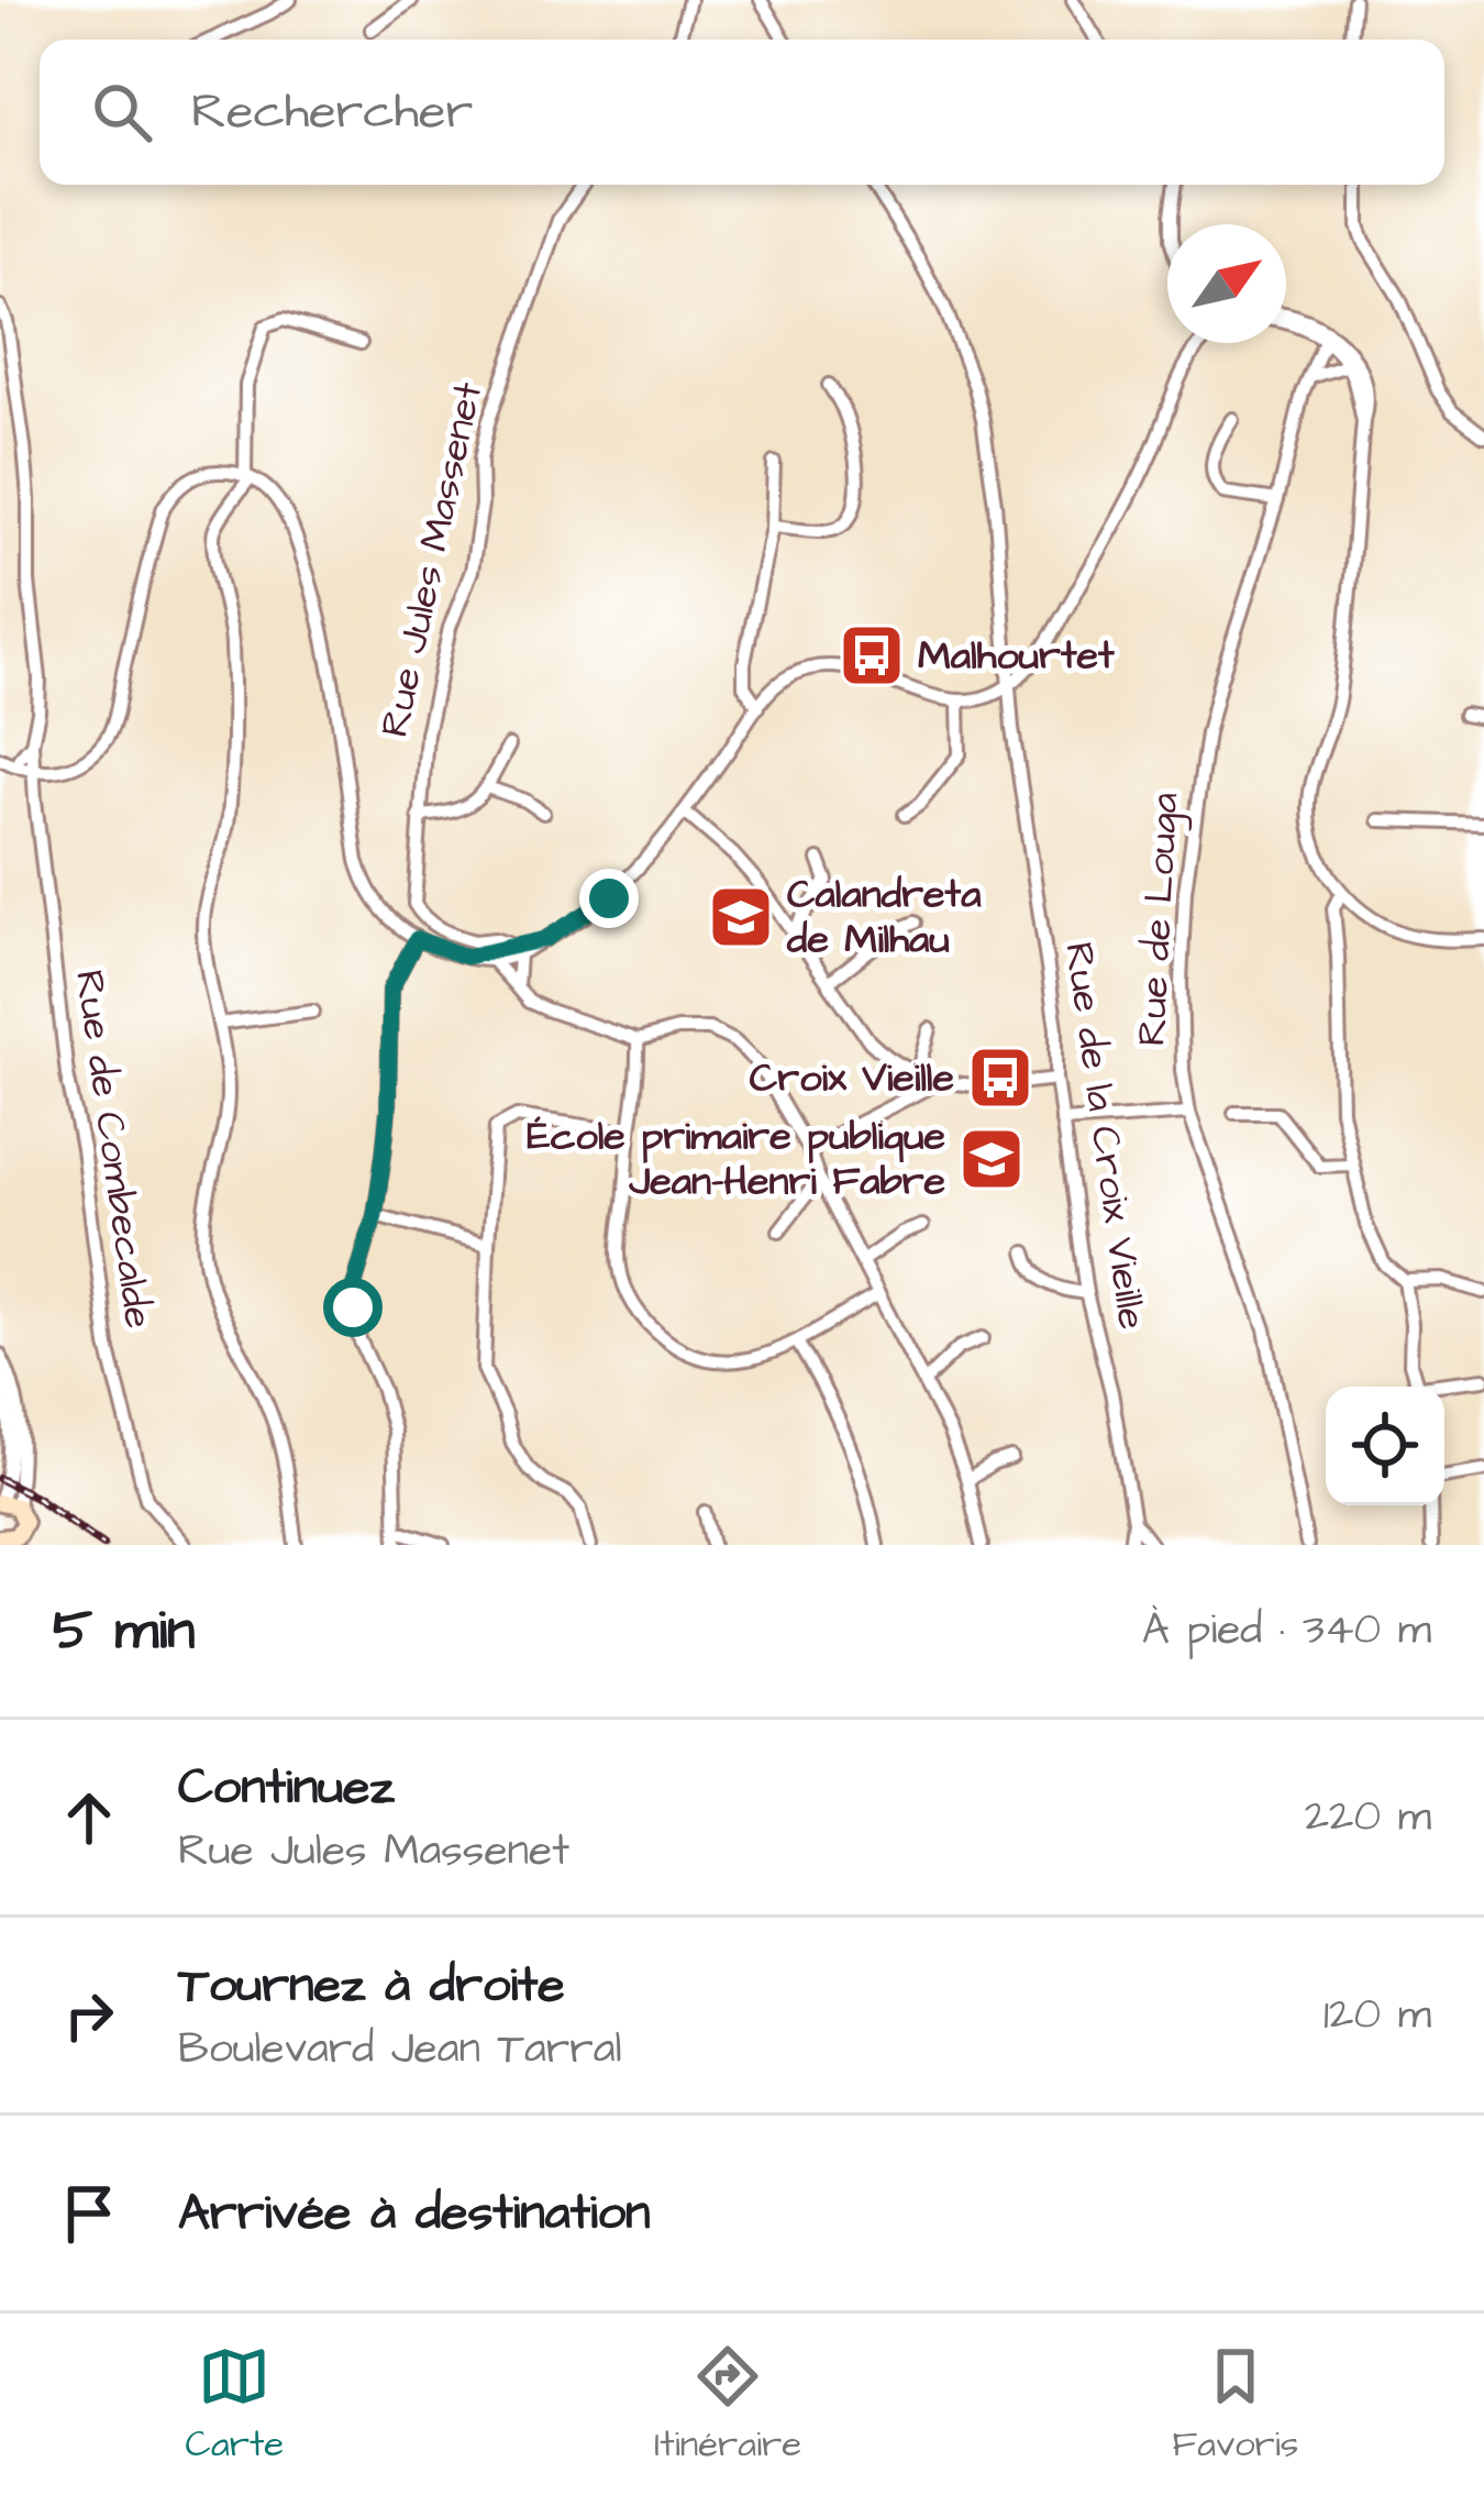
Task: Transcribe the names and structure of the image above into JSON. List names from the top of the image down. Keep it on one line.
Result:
{"streets":{"street":["Rue Jules Massenet","Rue de Louga","Rue de la Croix Vieille","Rue de Combecalde"]},"places":{"bus stop":["Malhourtet","Croix Vieille"],"school or university":["Calandreta de Milhau","École primaire publique Jean-Henri Fabre"]},"north":"top right","page":{"search":"Rechercher","heading":["5 min","À pied · 340 m"],"list":[["Continuez","Rue Jules Massenet","220 m"],["Tournez à droite","Boulevard Jean Tarral","120 m"],"Arrivée à destination"],"nav":["Carte","Itinéraire","Favoris"]}}
